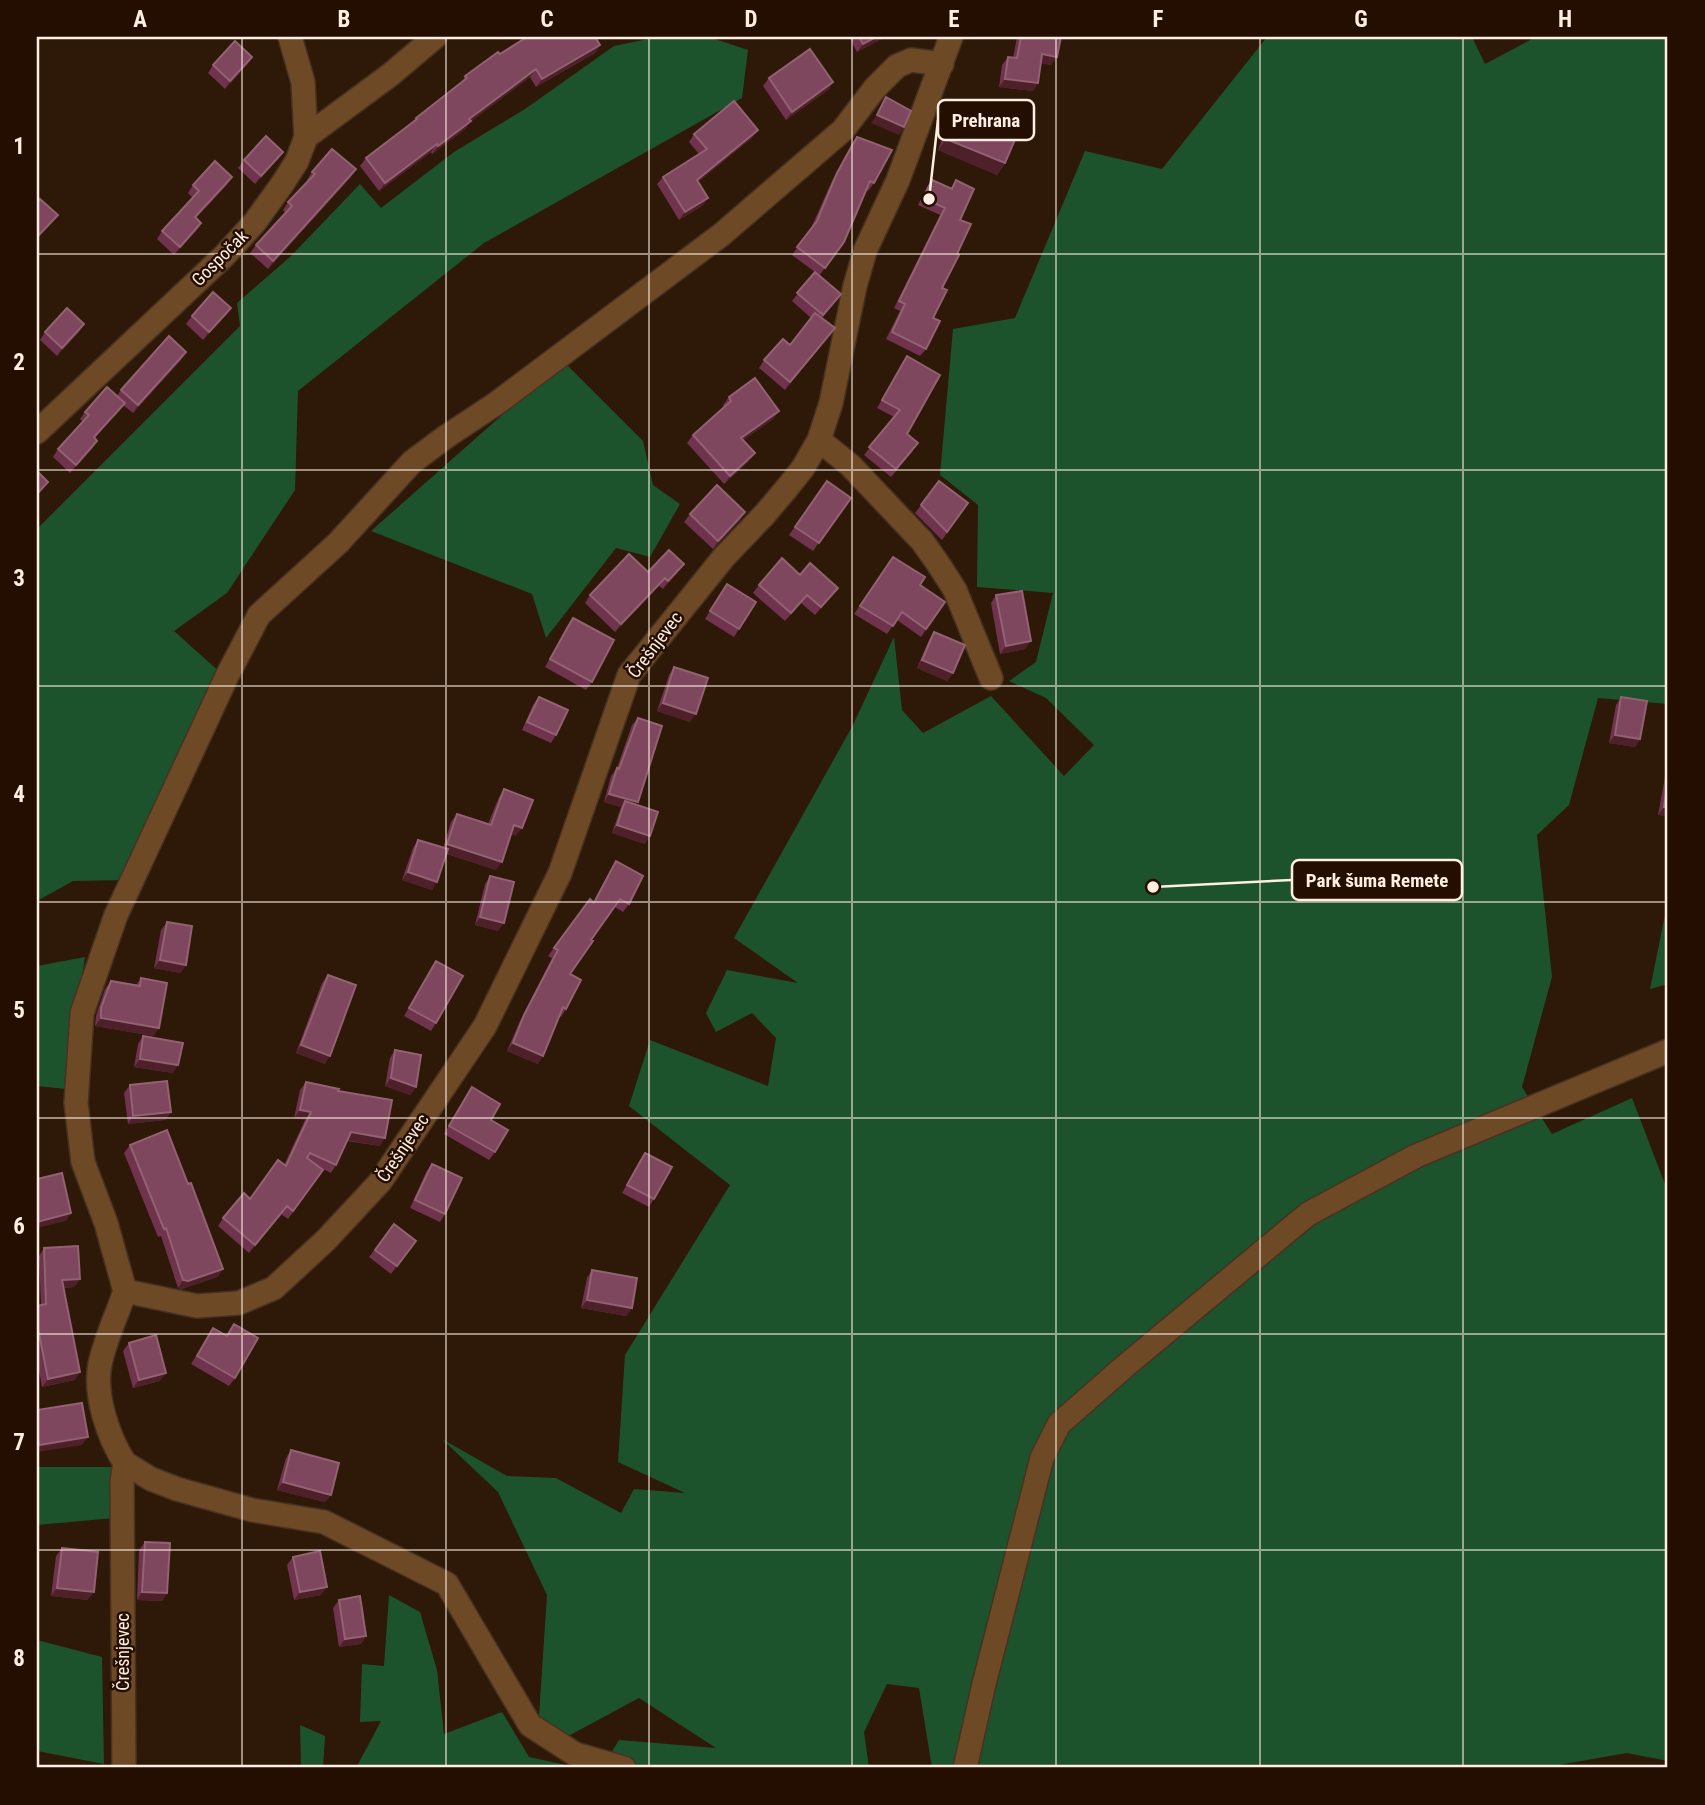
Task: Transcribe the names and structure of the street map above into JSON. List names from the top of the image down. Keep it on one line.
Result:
{"streets":{"street":["Gospočak","Črešnjevec"]},"places":["Prehrana","Park šuma Remete"],"grid":{"columns":["A","B","C","D","E","F","G","H"],"rows":["1","2","3","4","5","6","7","8"]}}
